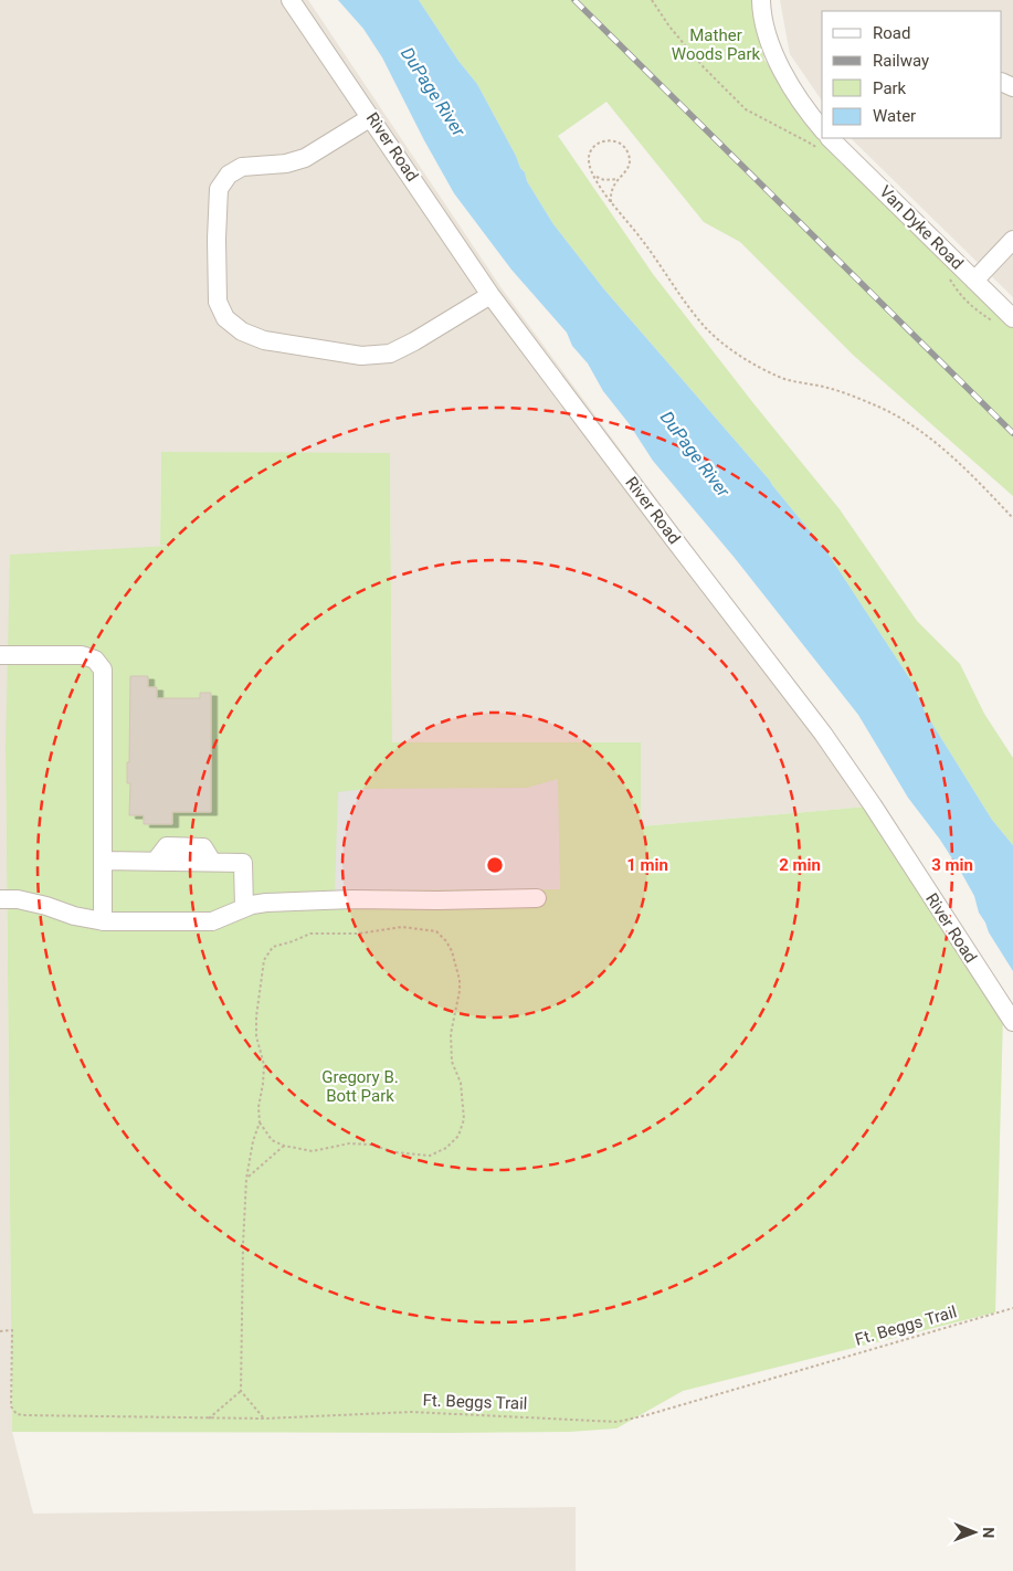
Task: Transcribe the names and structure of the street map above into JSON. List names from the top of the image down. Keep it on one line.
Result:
{"streets":{"street":["River Road","Van Dyke Road"],"path":["Ft. Beggs Trail"]},"water":["DuPage River"],"parks":["Mather Woods Park","Gregory B. Bott Park"],"legend":["Road","Railway","Park","Water"],"north":"right","rings":["1 min","2 min","3 min"]}
